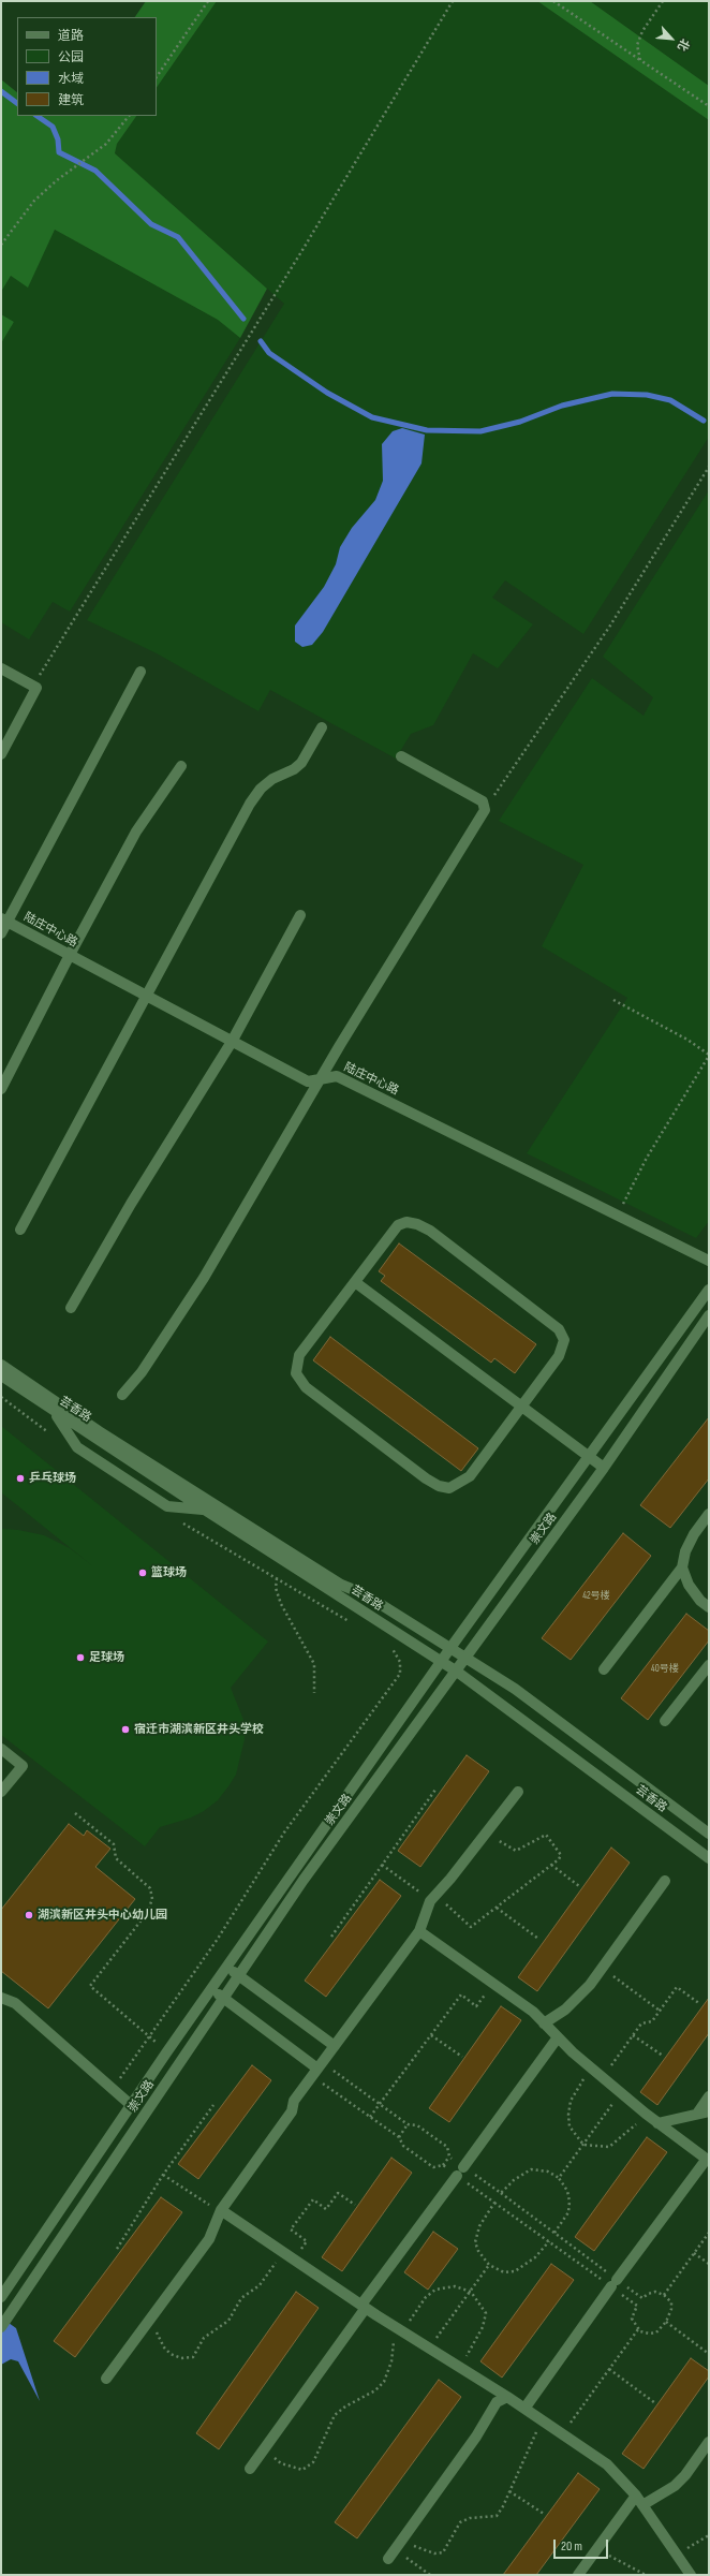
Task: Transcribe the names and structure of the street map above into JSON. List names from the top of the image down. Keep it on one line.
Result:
{"streets":{"street":["陆庄中心路","芸香路","崇文路"]},"crossings":[["芸香路","崇文路"]],"places":["乒乓球场","篮球场","足球场","宿迁市湖滨新区井头学校","湖滨新区井头中心幼儿园"],"house_numbers":["42号楼","40号楼"],"legend":["道路","公园","水域","建筑"],"scale_bar":"20 m","north":"bottom right"}
